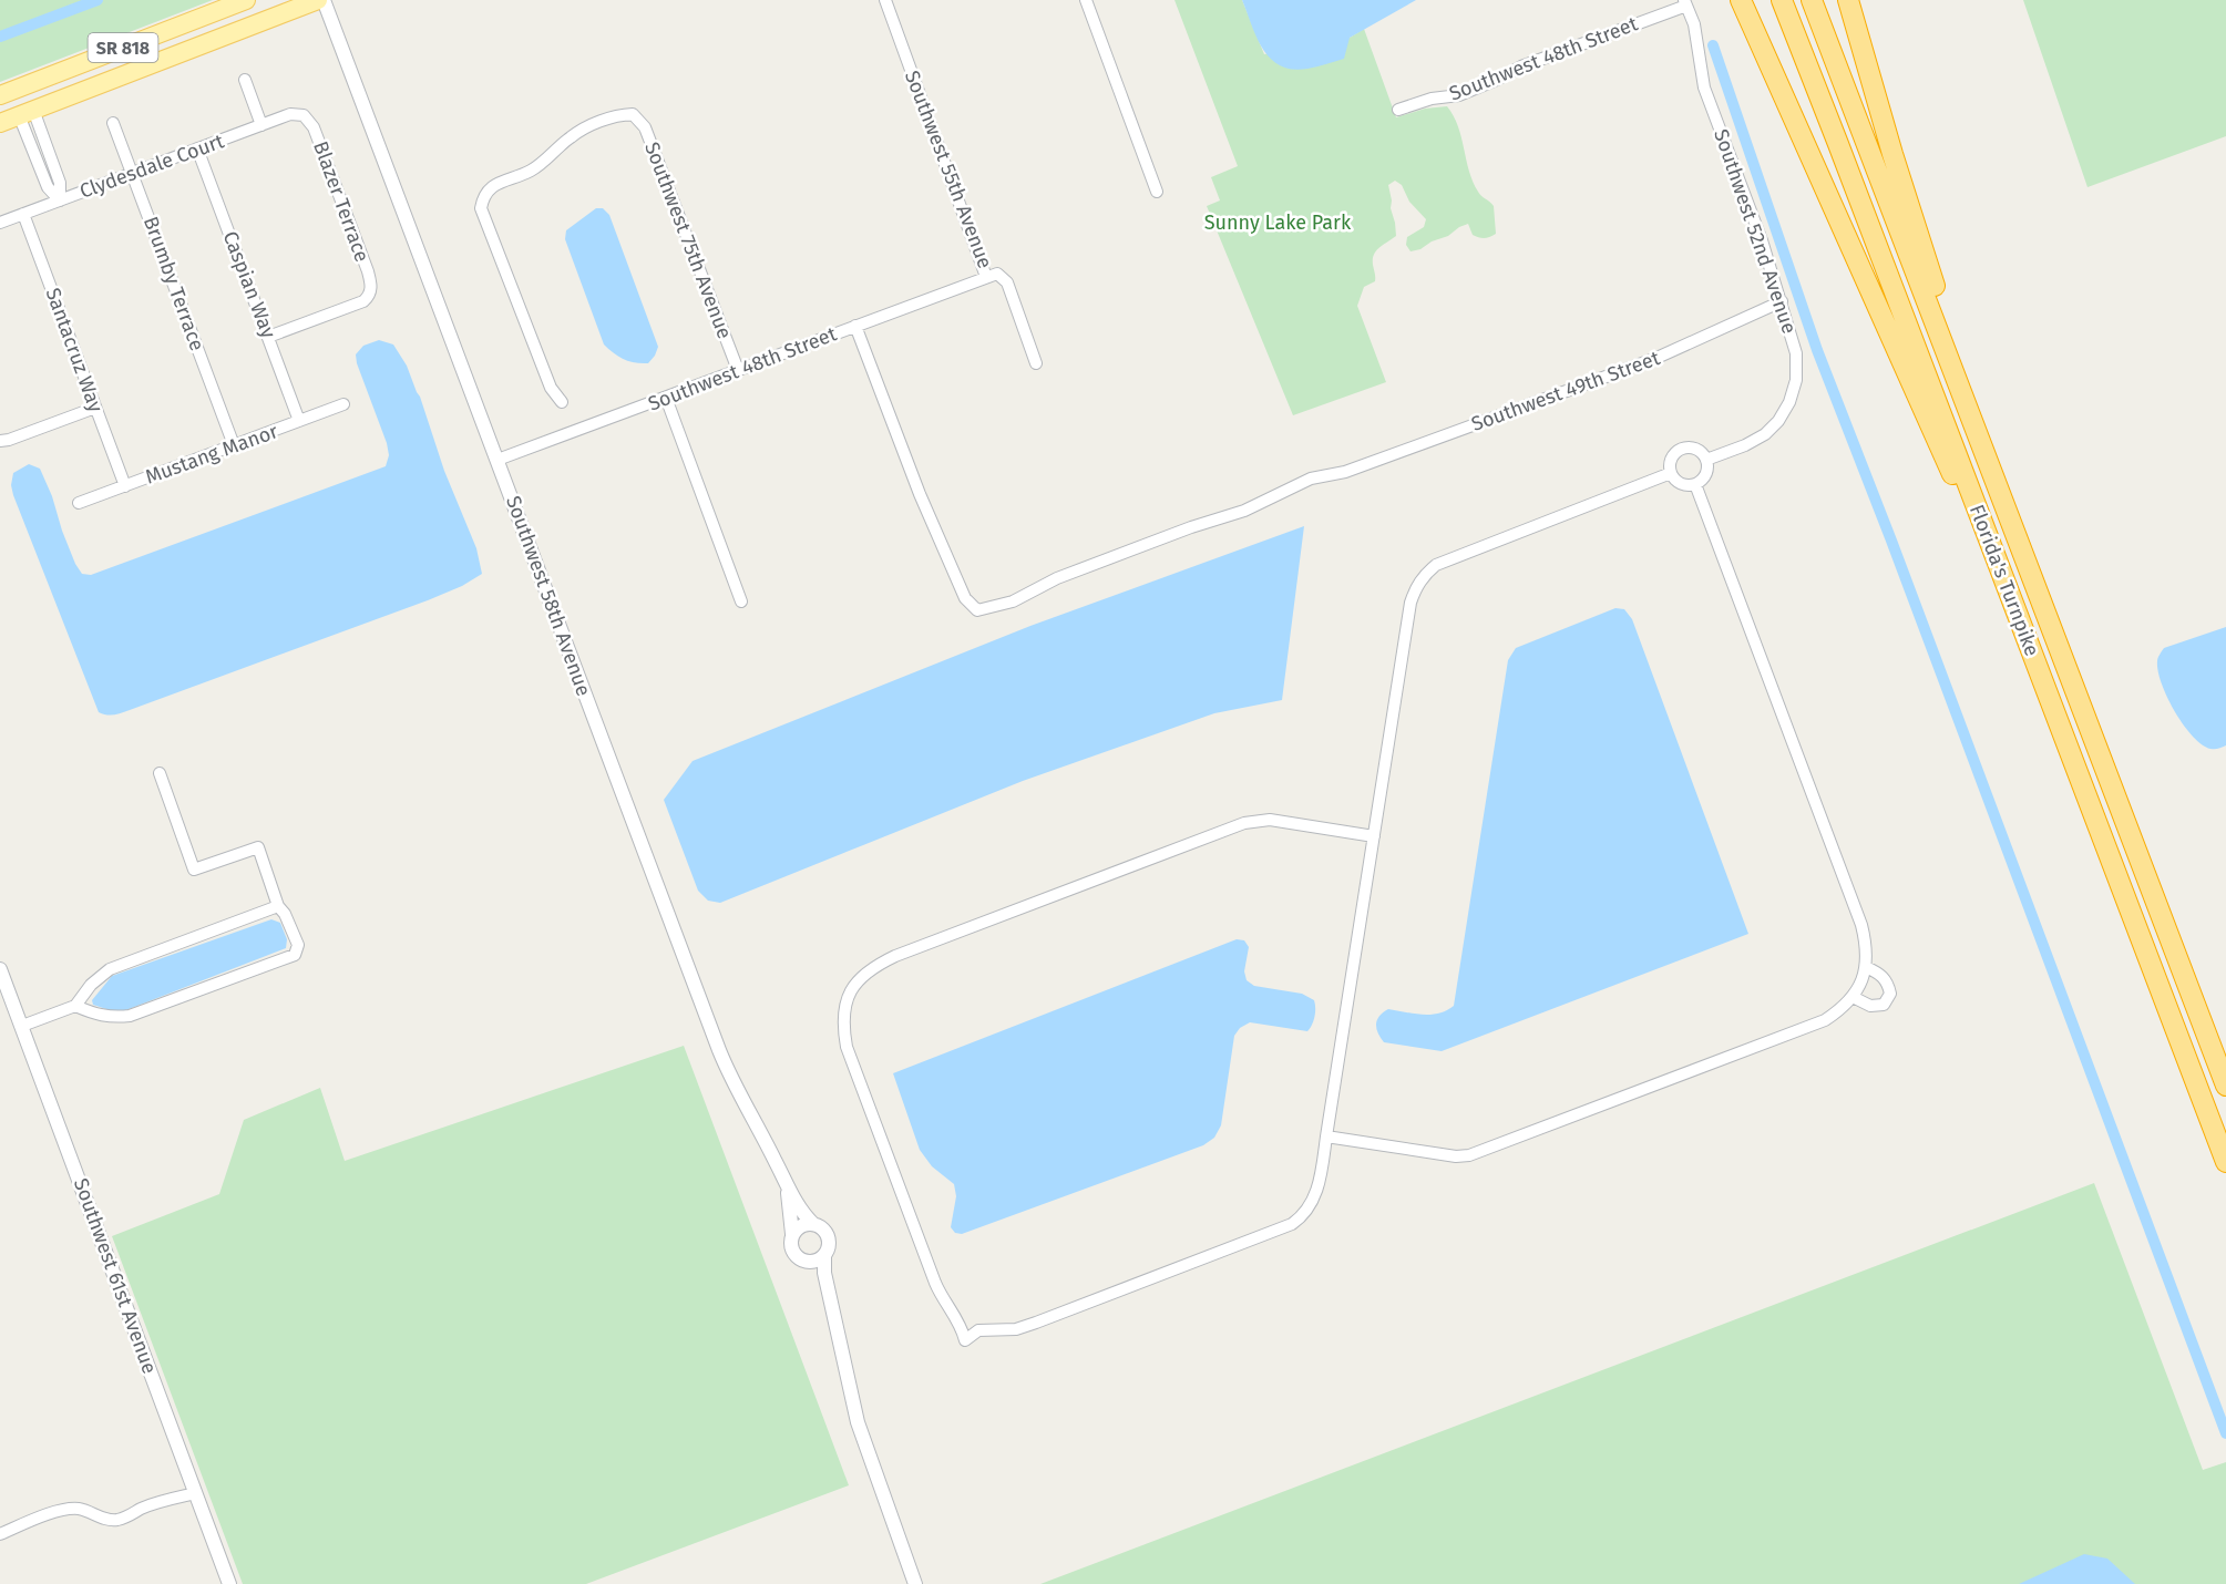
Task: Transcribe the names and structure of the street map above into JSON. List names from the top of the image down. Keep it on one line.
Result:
{"streets":{"highway":["Florida's Turnpike"],"main road":["SR 818"],"street":["Southwest 48th Street","Clydesdale Court","Southwest 55th Avenue","Blazer Terrace","Southwest 52nd Avenue","Southwest 75th Avenue","Brumby Terrace","Caspian Way","Santacruz Way","Southwest 49th Street","Mustang Manor","Southwest 58th Avenue","Southwest 61st Avenue"]},"crossings":[["Southwest 48th Street","Southwest 55th Avenue"],["Southwest 48th Street","Southwest 52nd Avenue"],["Southwest 48th Street","Southwest 75th Avenue"],["Southwest 48th Street","Southwest 49th Street"],["Southwest 48th Street","Southwest 58th Avenue"],["Clydesdale Court","Blazer Terrace"],["Clydesdale Court","Brumby Terrace"],["Clydesdale Court","Caspian Way"],["Clydesdale Court","Santacruz Way"],["Blazer Terrace","Caspian Way"],["Southwest 52nd Avenue","Southwest 49th Street"],["Brumby Terrace","Mustang Manor"],["Caspian Way","Mustang Manor"],["Santacruz Way","Mustang Manor"]],"parks":["Sunny Lake Park"]}
